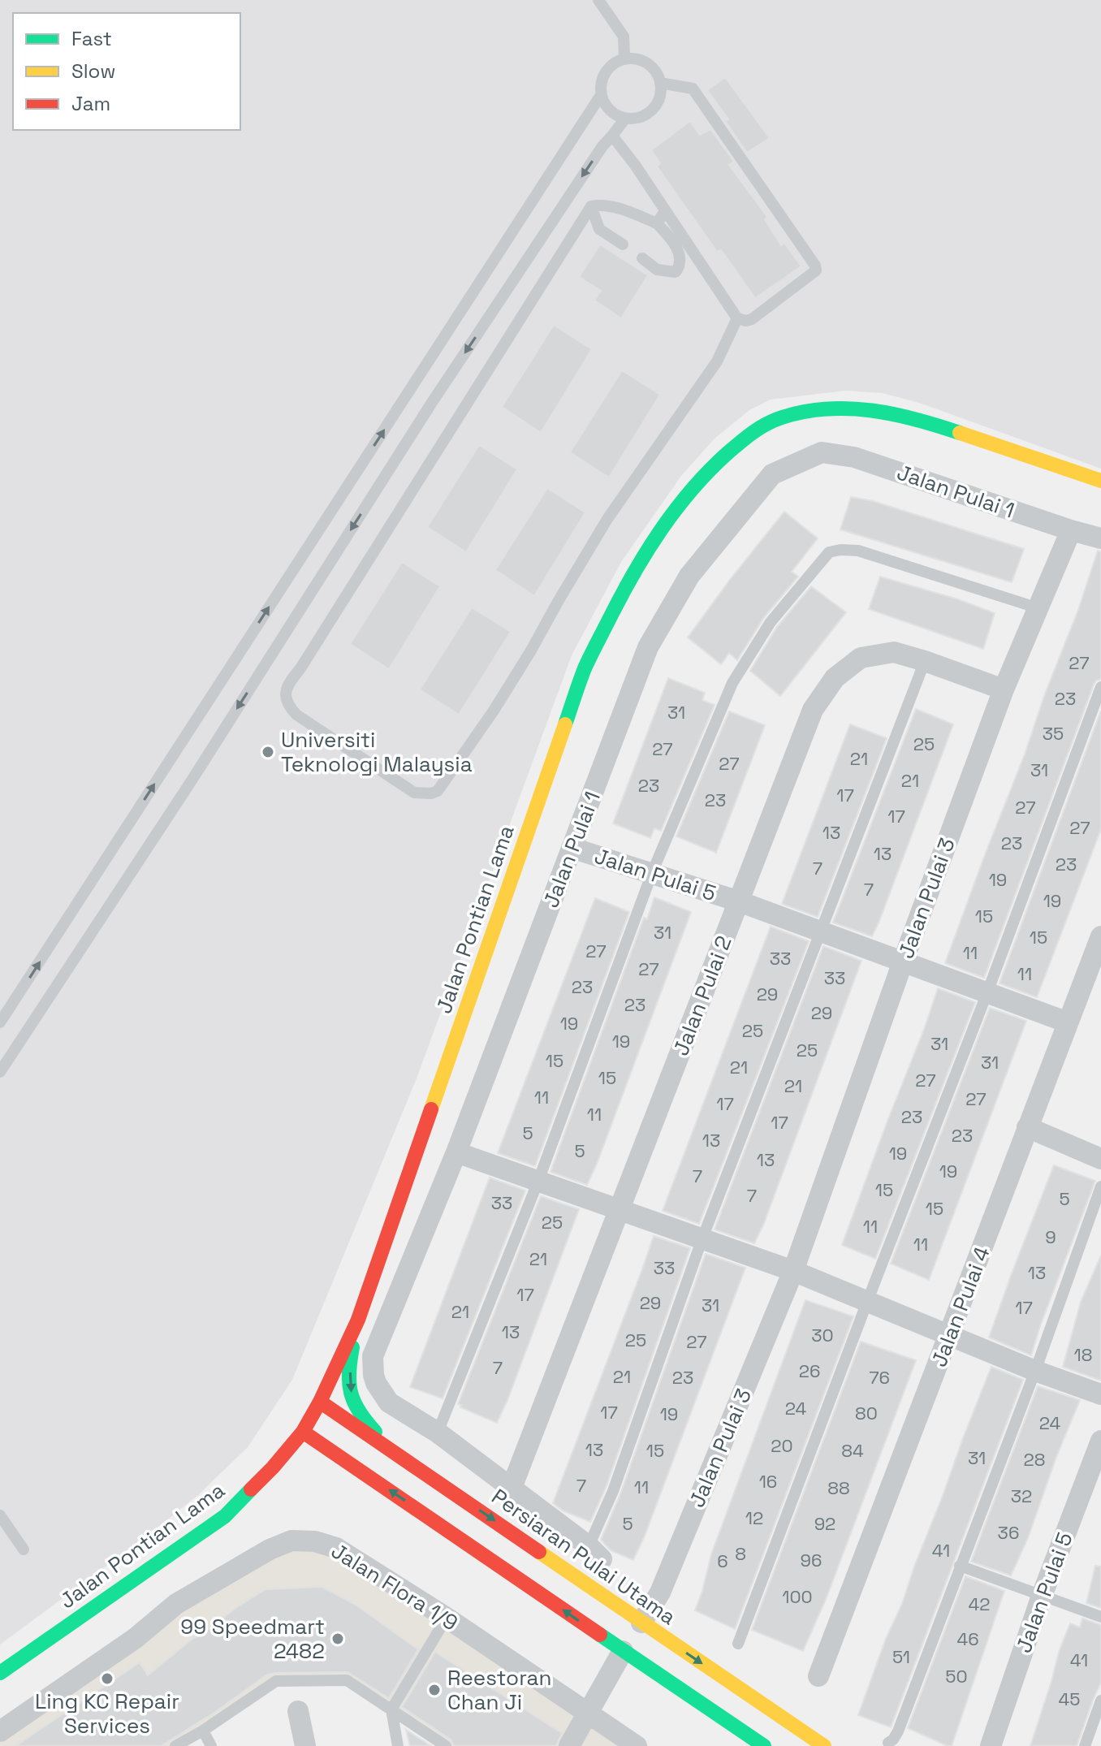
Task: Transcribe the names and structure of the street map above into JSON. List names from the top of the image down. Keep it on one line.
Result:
{"streets":{"street":["Jalan Pulai 1","Jalan Pulai 5","Jalan Pulai 3","Jalan Pontian Lama","Jalan Pulai 2","Jalan Pulai 4","Persiaran Pulai Utama","Jalan Flora 1/9"]},"crossings":[["Jalan Pulai 1","Jalan Pulai 5"],["Jalan Pulai 1","Jalan Pulai 3"],["Jalan Pulai 1","Jalan Pulai 2"],["Jalan Pulai 5","Jalan Pulai 3"],["Jalan Pulai 5","Jalan Pulai 2"],["Jalan Pulai 5","Jalan Pulai 4"],["Jalan Pulai 3","Jalan Pulai 2"],["Jalan Pulai 3","Persiaran Pulai Utama"],["Jalan Pulai 3","Jalan Flora 1/9"],["Jalan Pontian Lama","Persiaran Pulai Utama"]],"places":["Universiti Teknologi Malaysia","99 Speedmart 2482","Ling KC Repair Services","Reestoran Chan Ji"],"house_numbers":["27","23","31","35","25","27","21","27","31","21","23","17","23","27","17","27","13","23","13","23","7","19","7","19","15","31","15","27","11","33","27","11","33","23","29","23","29","19","25","19","31","25","15","31","21","15","27","21","11","27","17","11","23","17","5","23","13","5","19","13","19","7","15","7","5","33","15","25","11","9","11","21","33","13","17","29","31","17","21","13","30","25","27","18","7","26","21","23","76","24","17","80","19","24","20","13","15","84","31","28","16","7","11","88","32","12","5","92","36","41","8","96","6","100","42","46","51","41","50","45"],"legend":["Fast","Slow","Jam"]}
